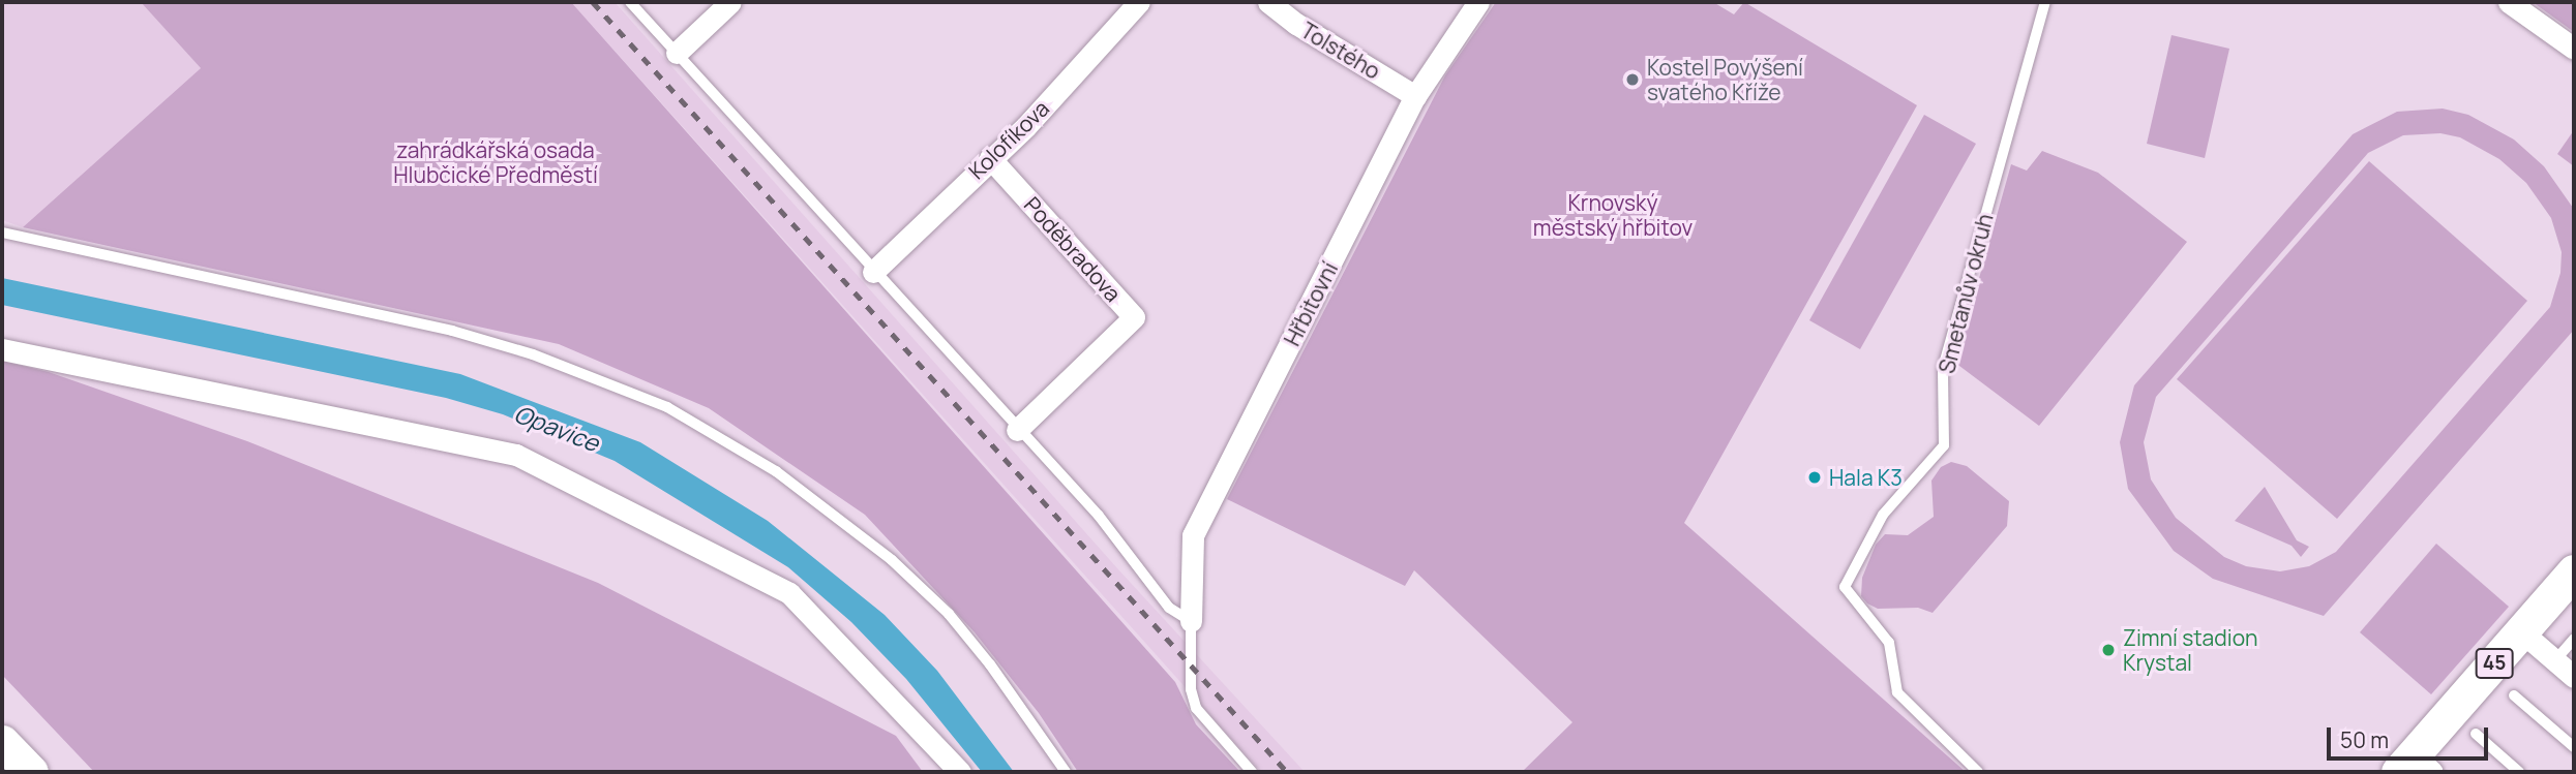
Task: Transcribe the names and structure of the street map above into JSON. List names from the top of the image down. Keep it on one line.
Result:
{"streets":{"main road":["45"],"street":["Tolstého","Kolofíkova","Poděbradova","Hřbitovní"],"lane":["Smetanův okruh"]},"crossings":[["Tolstého","Hřbitovní"],["Kolofíkova","Poděbradova"]],"water":["Opavice"],"parks":["zahrádkářská osada Hlubčické Předměstí","Krnovský městský hřbitov"],"places":["Kostel Povýšení svatého Kříže","Hala K3","Zimní stadion Krystal"],"scale_bar":"50 m"}
